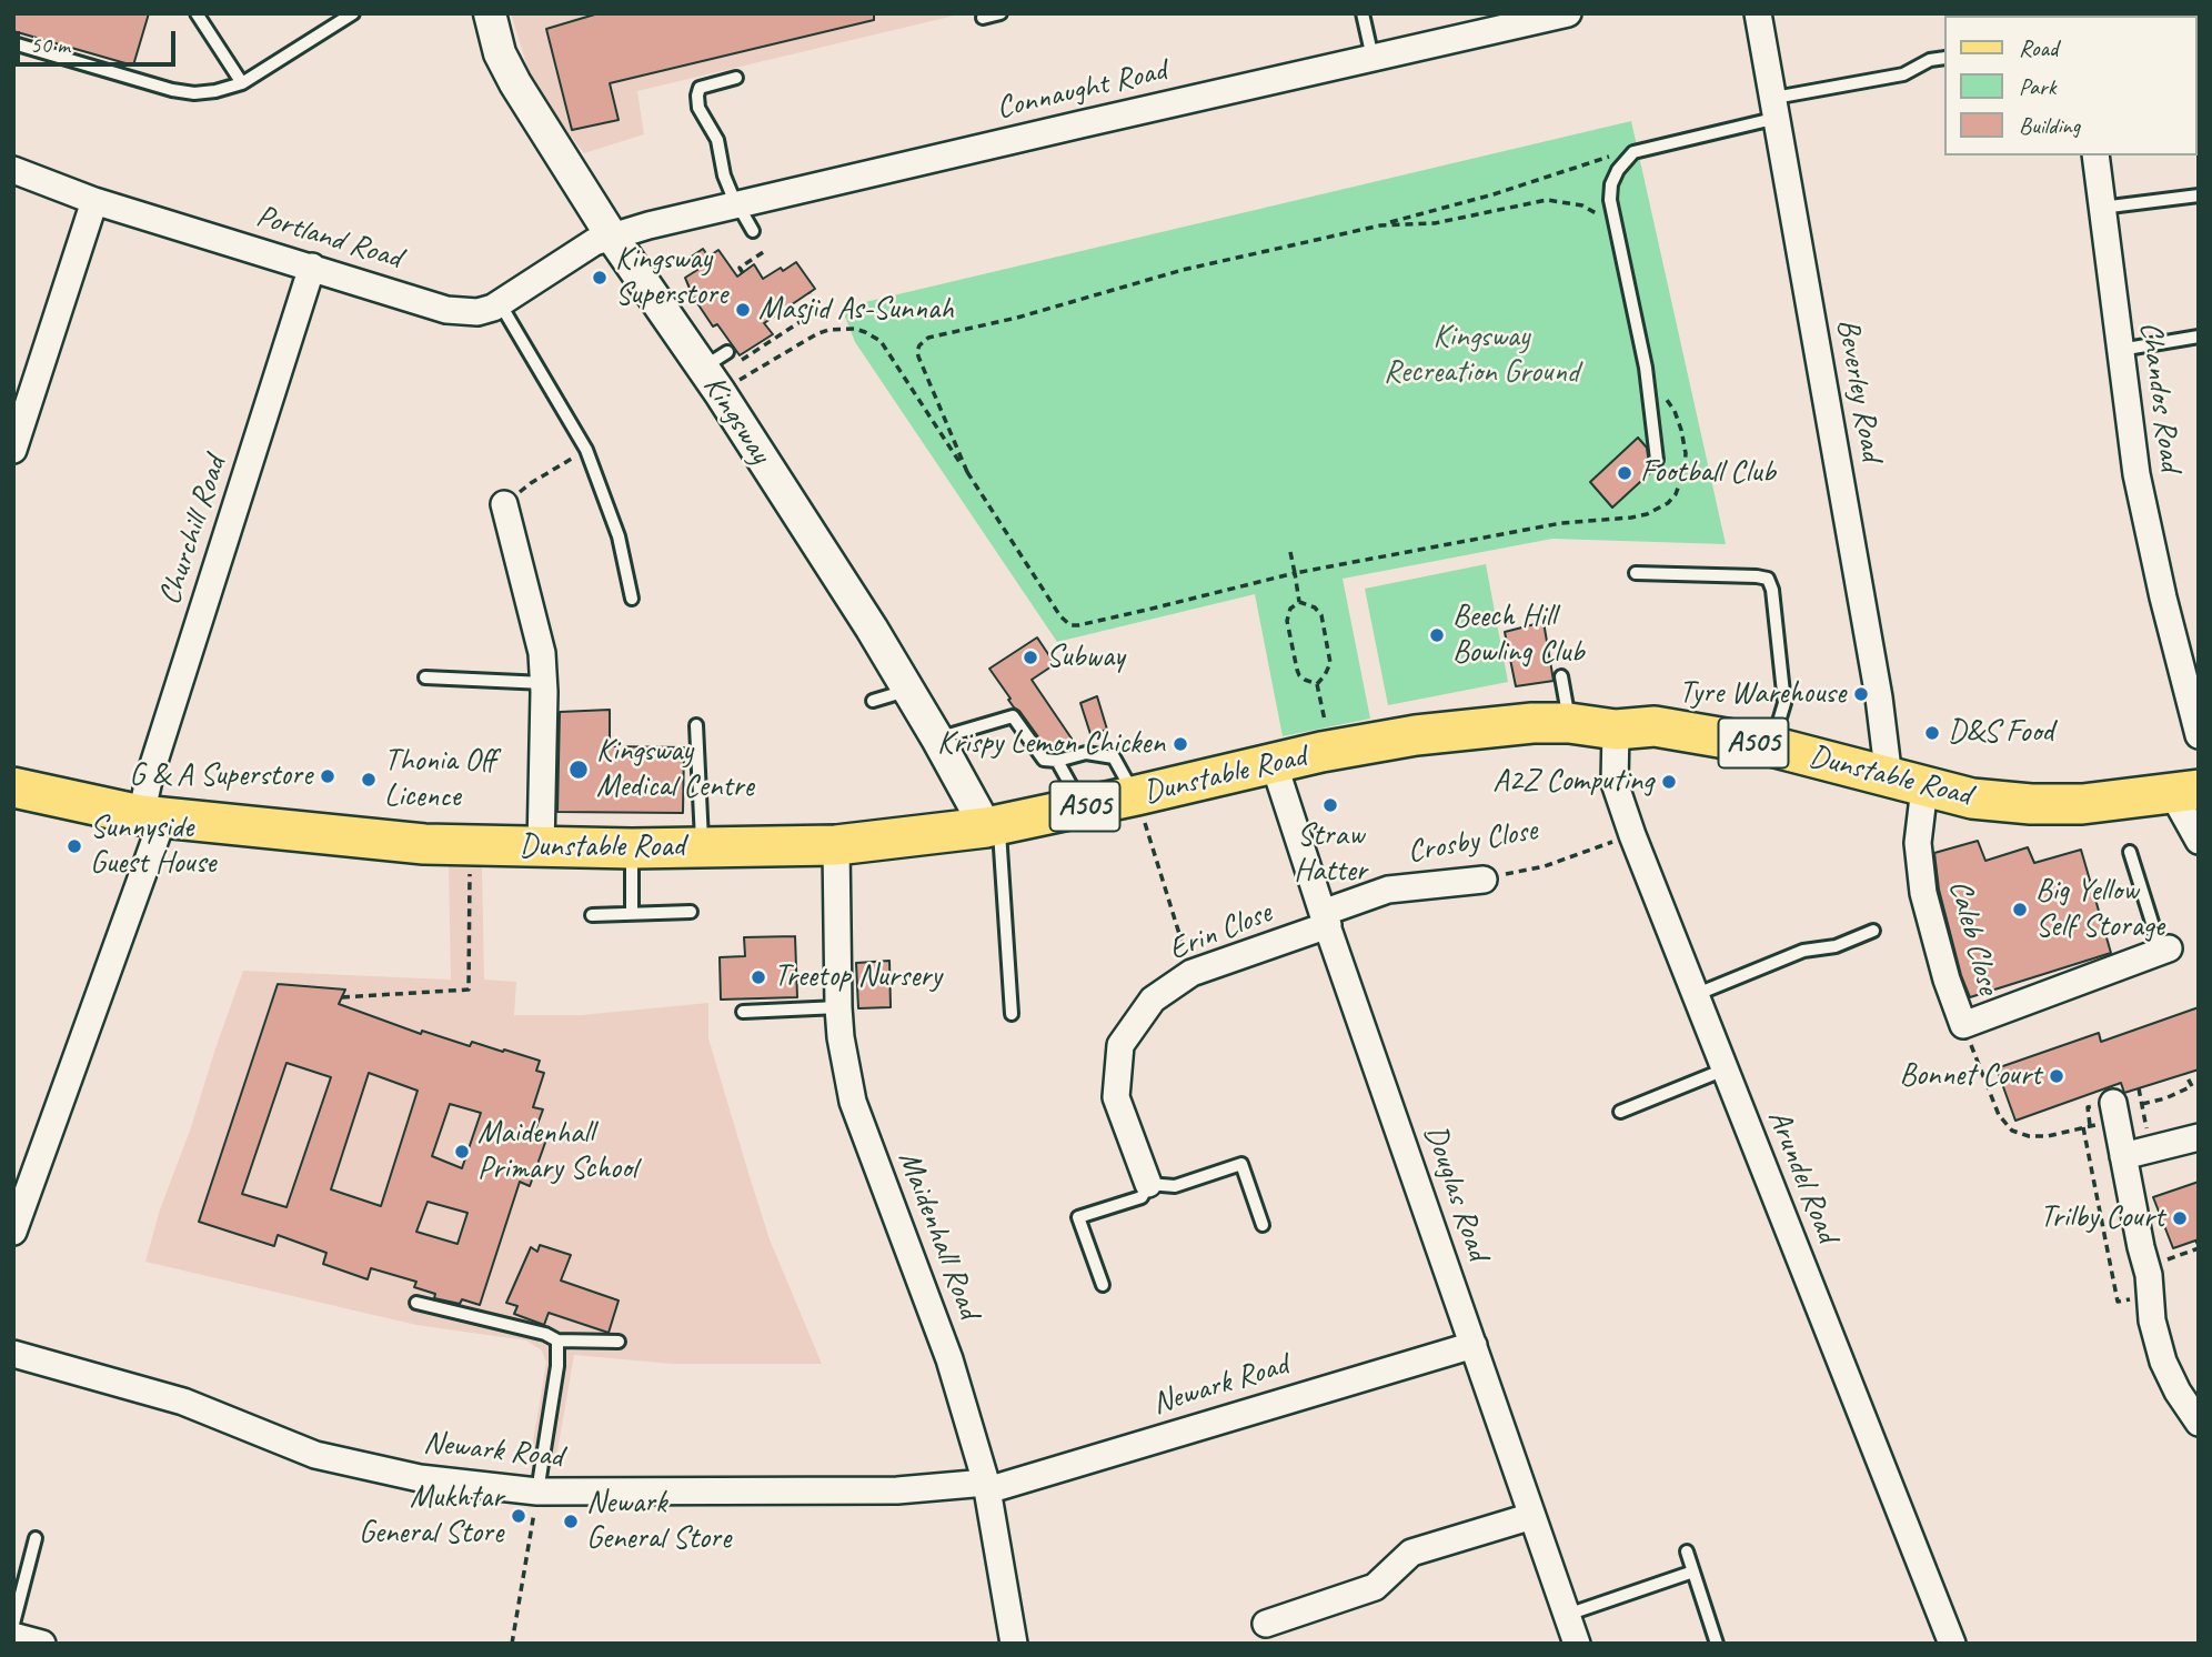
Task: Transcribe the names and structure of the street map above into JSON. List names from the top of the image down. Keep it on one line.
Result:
{"streets":{"main road":["A505","Dunstable Road"],"street":["Connaught Road","Portland Road","Beverley Road","Chandos Road","Kingsway","Churchill Road","Crosby Close","Erin Close","Caleb Close","Arundel Road","Douglas Road","Maidenhall Road","Newark Road"]},"crossings":[["Connaught Road","Portland Road"],["Connaught Road","Kingsway"],["Portland Road","Kingsway"],["Portland Road","Churchill Road"],["Beverley Road","Dunstable Road"],["Beverley Road","Caleb Close"],["Kingsway","Dunstable Road"],["Churchill Road","Dunstable Road"],["Dunstable Road","Caleb Close"],["Dunstable Road","Arundel Road"],["Dunstable Road","Douglas Road"],["Dunstable Road","Maidenhall Road"],["Crosby Close","Erin Close"],["Crosby Close","Arundel Road"],["Crosby Close","Douglas Road"],["Erin Close","Douglas Road"],["Douglas Road","Newark Road"],["Maidenhall Road","Newark Road"]],"parks":["Kingsway Recreation Ground"],"places":["Kingsway Superstore","Masjid As-Sunnah","Football Club","Beech Hill Bowling Club","Subway","Tyre Warehouse","D&S Food","Krispy Lemon Chicken","Kingsway Medical Centre","G & A Superstore","Thonia Off Licence","A2Z Computing","Straw Hatter","Sunnyside Guest House","Big Yellow Self Storage","Treetop Nursery","Bonnet Court","Maidenhall Primary School","Trilby Court","Mukhtar General Store","Newark General Store"],"legend":["Road","Park","Building"],"scale_bar":"50 m"}
